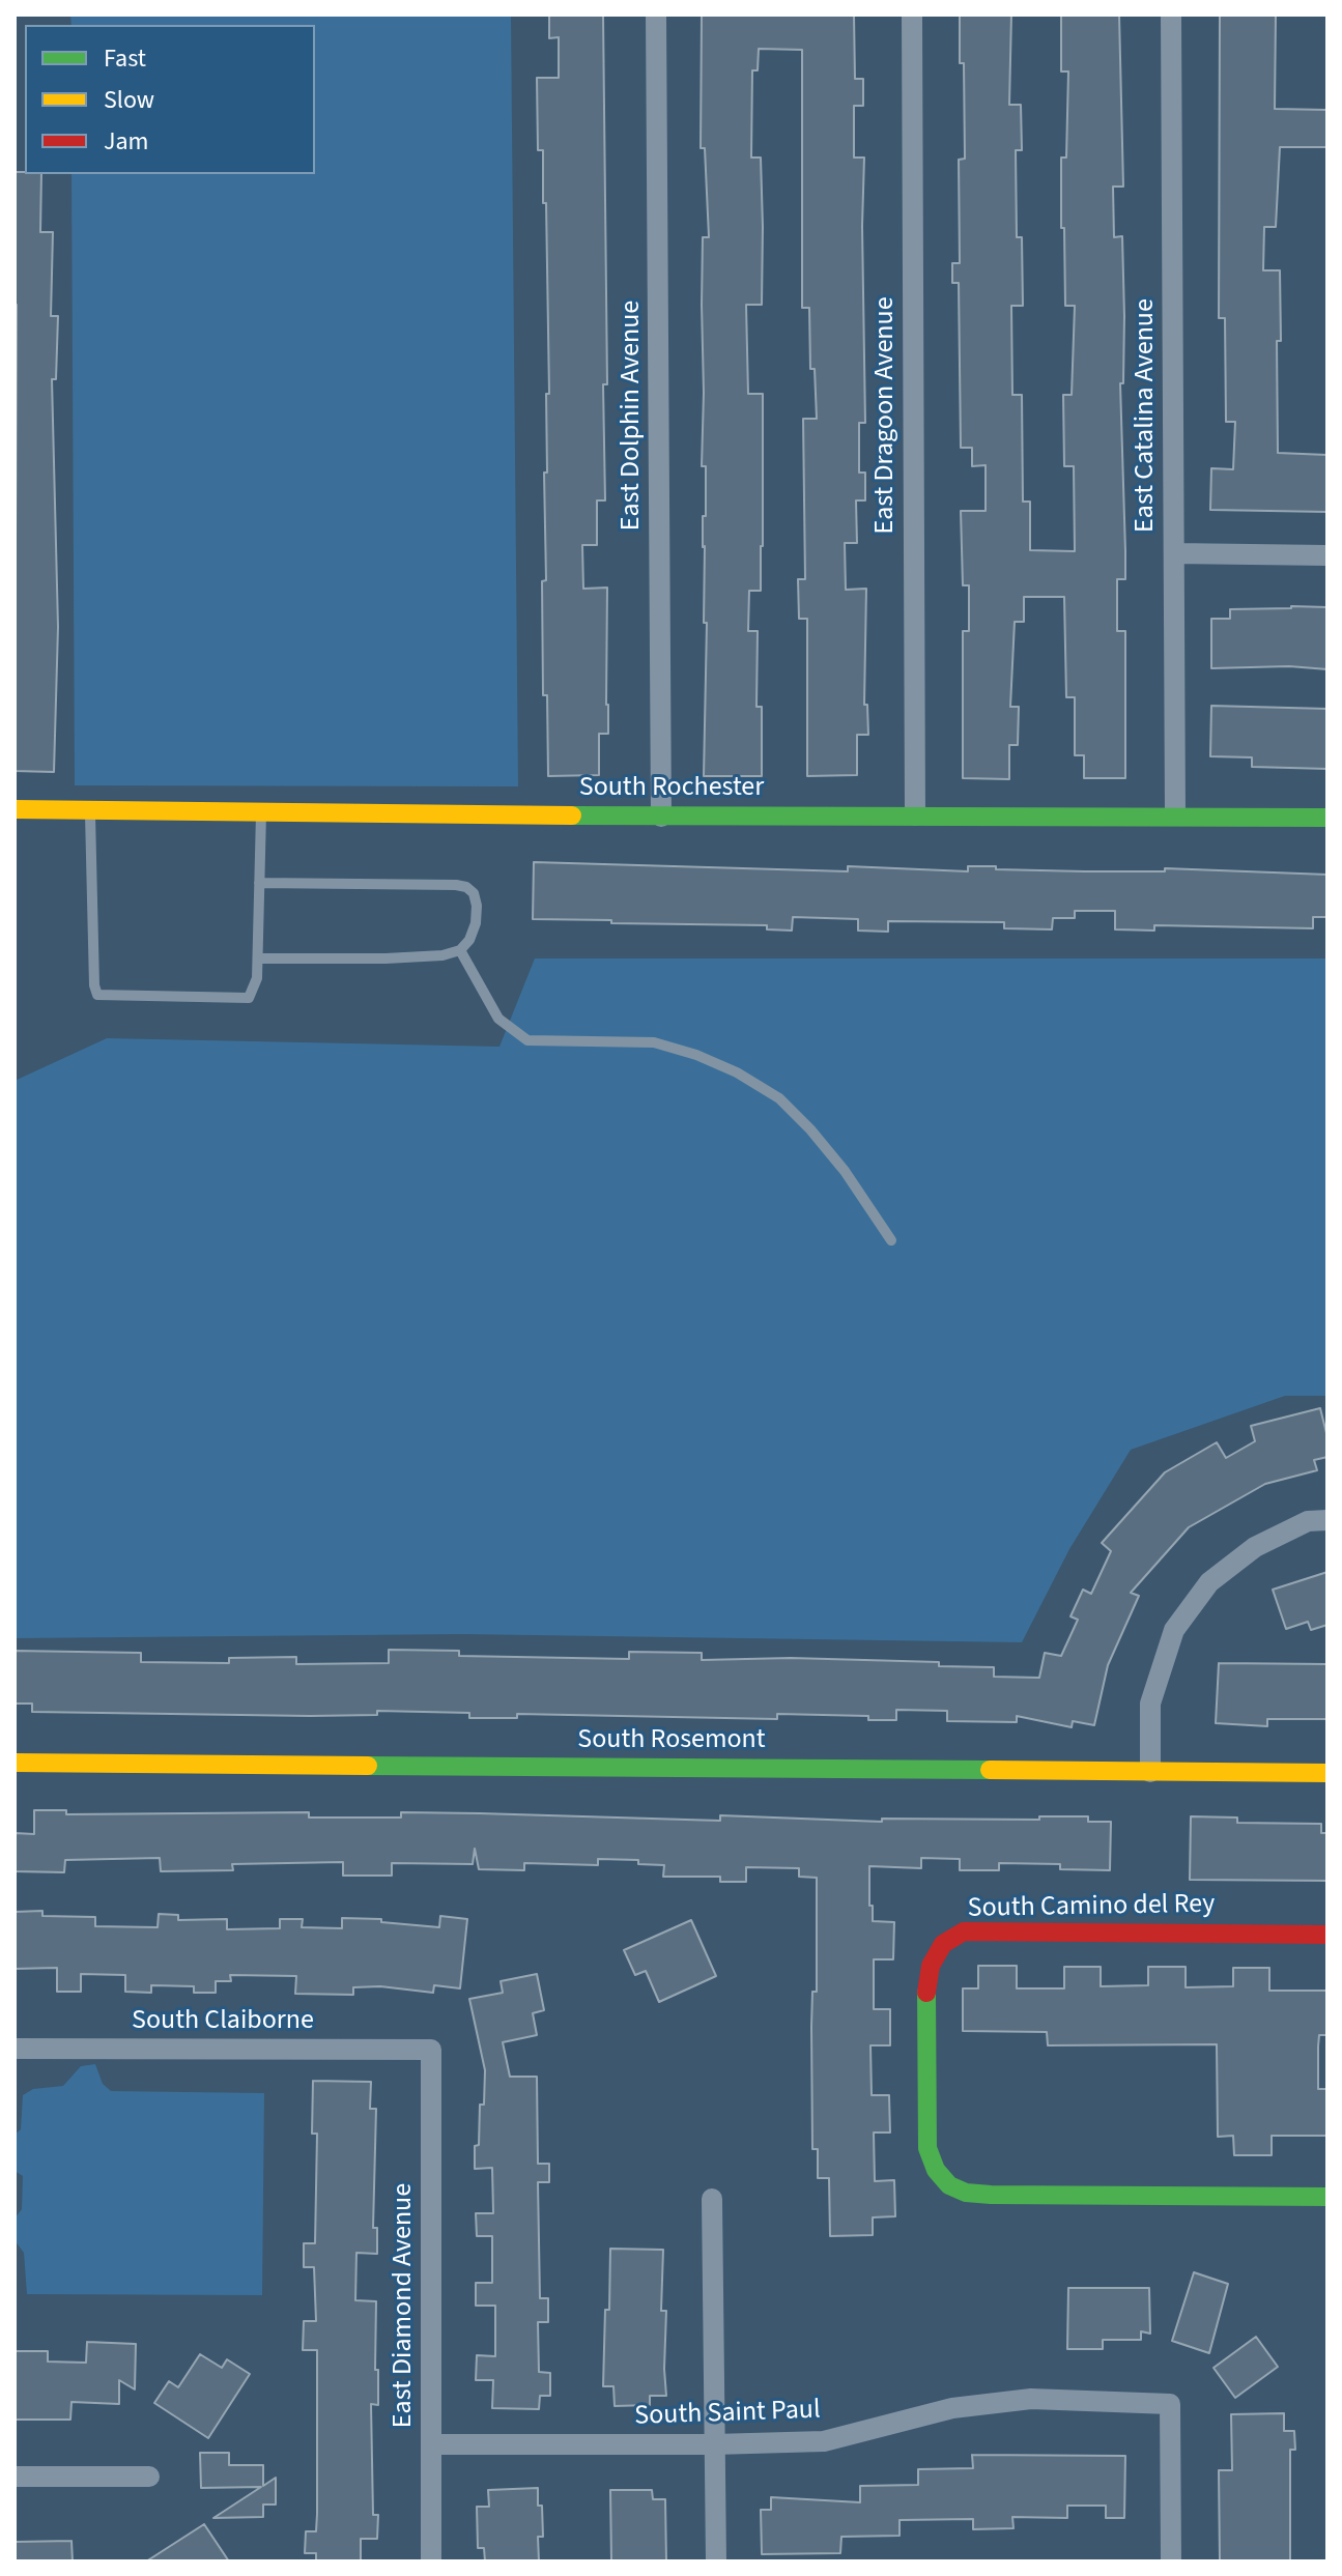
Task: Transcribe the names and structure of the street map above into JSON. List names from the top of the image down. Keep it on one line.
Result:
{"streets":{"street":["East Dolphin Avenue","East Dragoon Avenue","East Catalina Avenue","South Rochester","South Rosemont","South Camino del Rey","South Claiborne","East Diamond Avenue","South Saint Paul"]},"crossings":[["East Dolphin Avenue","South Rochester"],["East Dragoon Avenue","South Rochester"],["East Catalina Avenue","South Rochester"],["South Claiborne","East Diamond Avenue"],["East Diamond Avenue","South Saint Paul"]],"legend":["Fast","Slow","Jam"]}
